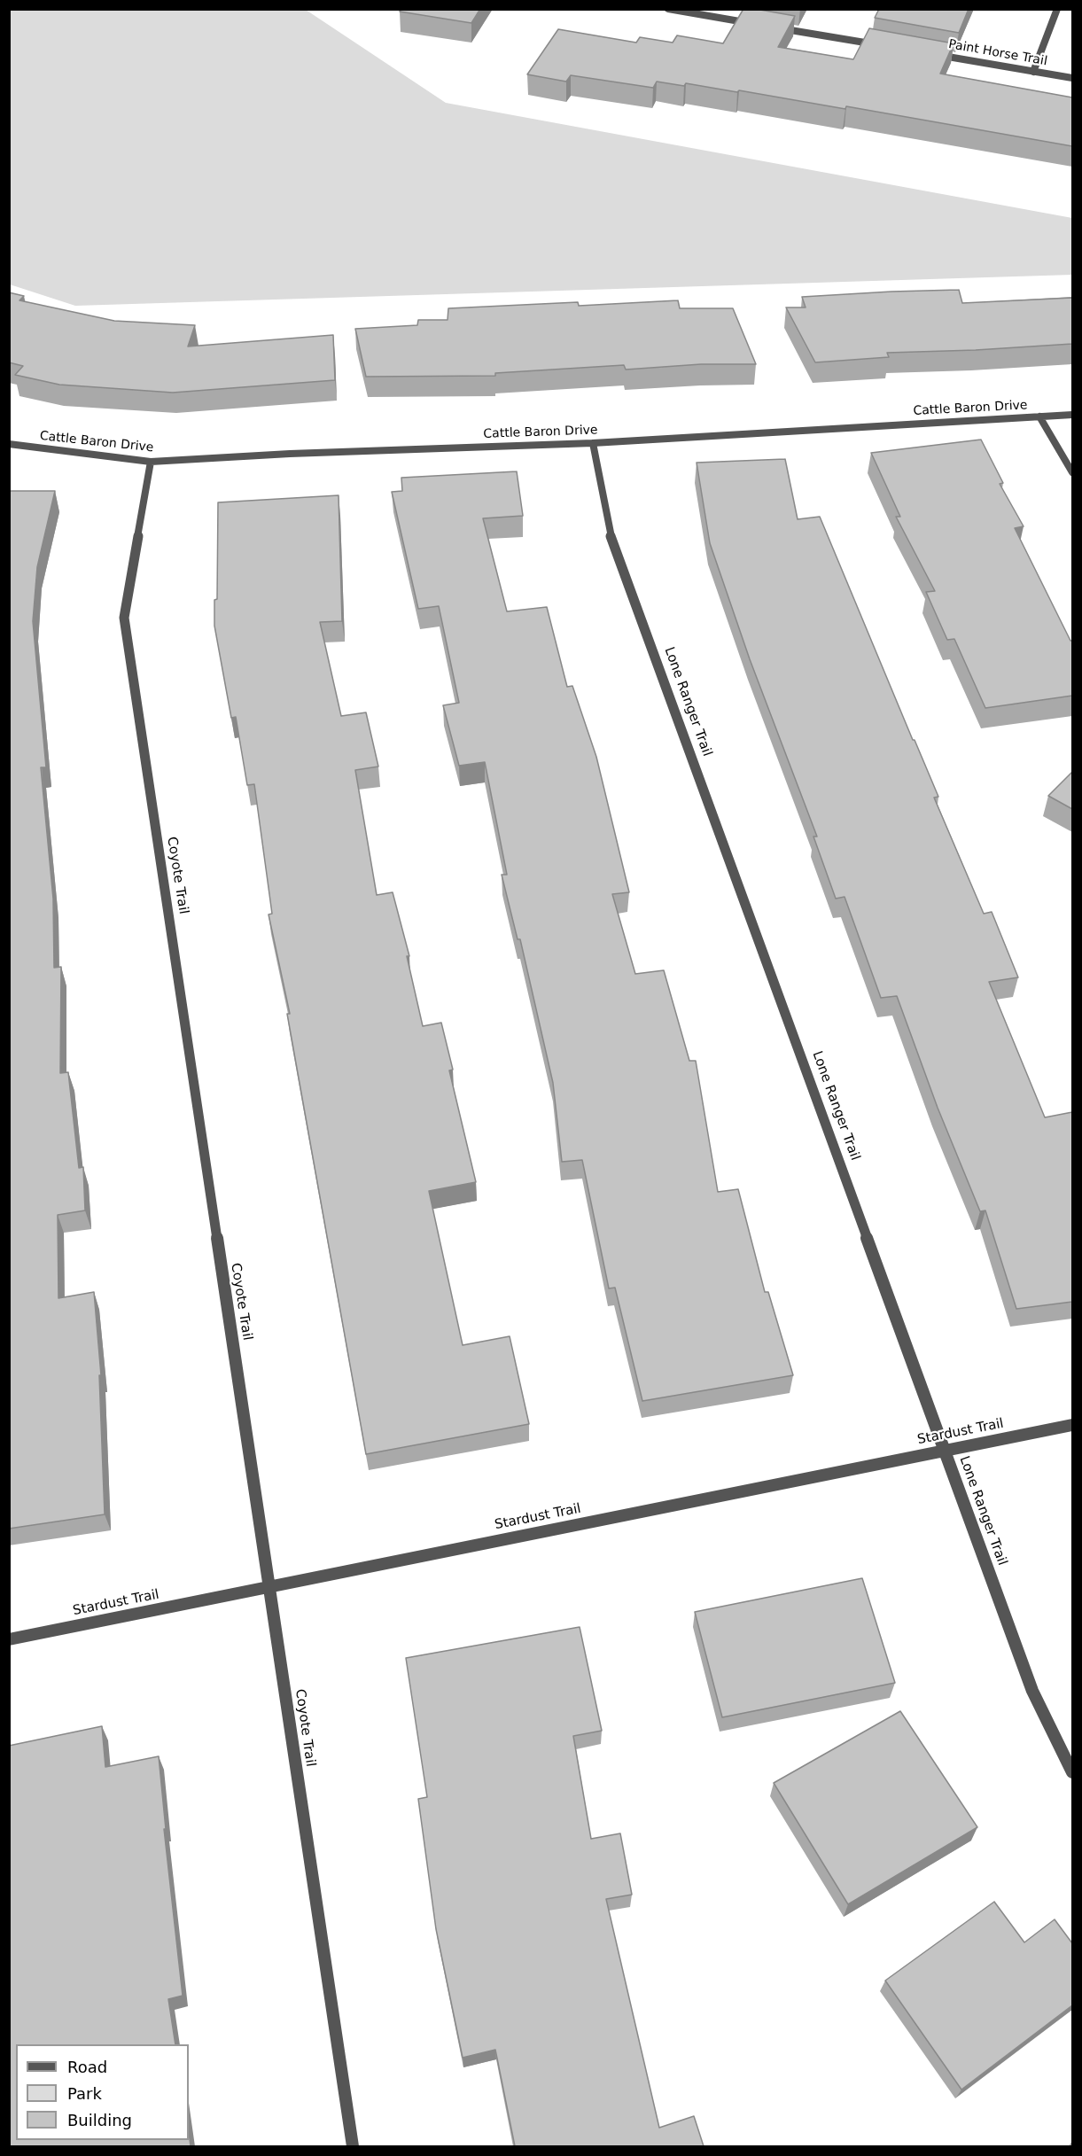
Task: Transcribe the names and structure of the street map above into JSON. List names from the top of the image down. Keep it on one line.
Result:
{"streets":{"street":["Paint Horse Trail","Cattle Baron Drive","Lone Ranger Trail","Coyote Trail","Stardust Trail"]},"crossings":[["Cattle Baron Drive","Lone Ranger Trail"],["Cattle Baron Drive","Coyote Trail"],["Lone Ranger Trail","Stardust Trail"],["Coyote Trail","Stardust Trail"]],"legend":["Road","Park","Building"]}
